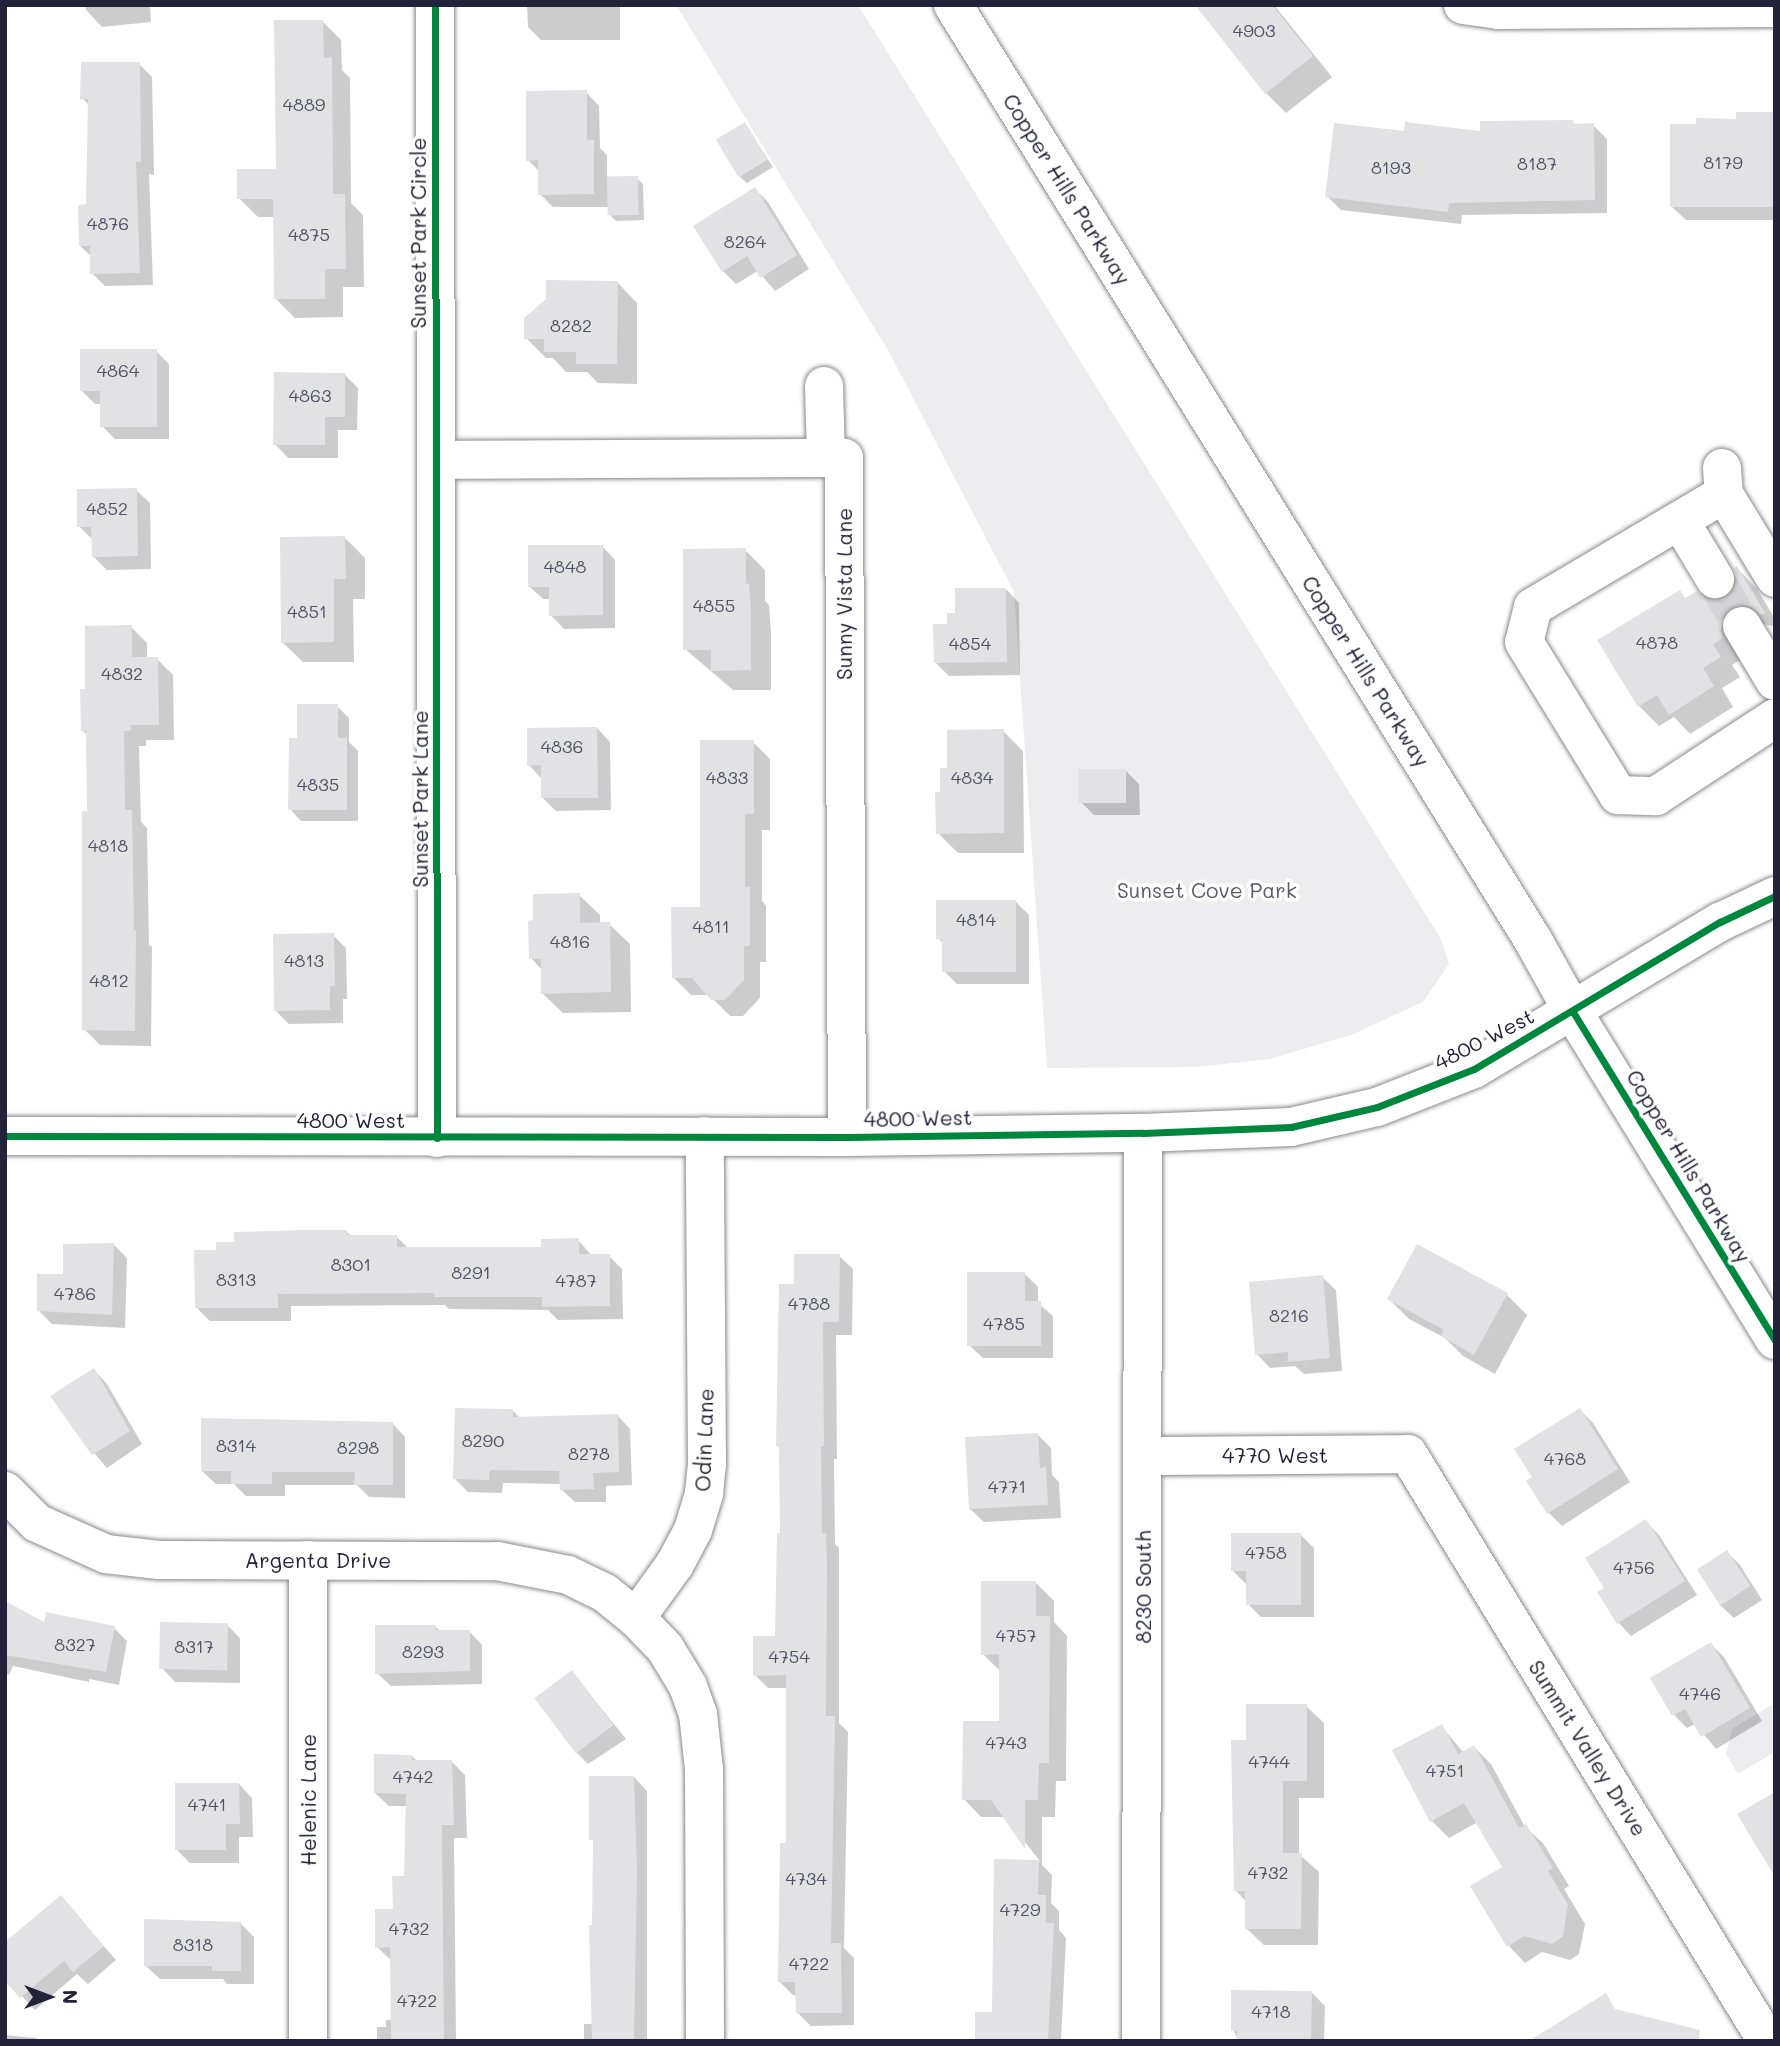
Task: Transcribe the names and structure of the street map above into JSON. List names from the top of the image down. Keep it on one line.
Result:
{"streets":{"street":["Copper Hills Parkway","Sunset Park Circle","Sunny Vista Lane","Sunset Park Lane","4800 West","Odin Lane","4770 West","Argenta Drive","8230 South","Summit Valley Drive","Helenic Lane"]},"crossings":[["Copper Hills Parkway","4800 West"],["Sunset Park Circle","Sunset Park Lane"],["Sunny Vista Lane","4800 West"],["Sunset Park Lane","4800 West"],["4800 West","Odin Lane"],["4800 West","8230 South"],["Odin Lane","Argenta Drive"],["4770 West","8230 South"],["4770 West","Summit Valley Drive"],["Argenta Drive","Helenic Lane"]],"parks":["Sunset Cove Park"],"house_numbers":["4903","4889","8179","8187","8193","4876","4875","8264","8282","4864","4863","4852","4848","4855","4851","4878","4854","4832","4836","4833","4834","4835","4818","4814","4811","4816","4813","4812","8301","8291","8313","4787","4786","4788","8216","4785","8290","8314","8298","8278","4768","4771","4758","4756","4757","8327","8317","8293","4754","4746","4743","4744","4751","4742","4741","4732","4734","4729","4732","8318","4722","4722","4718"],"north":"right"}
